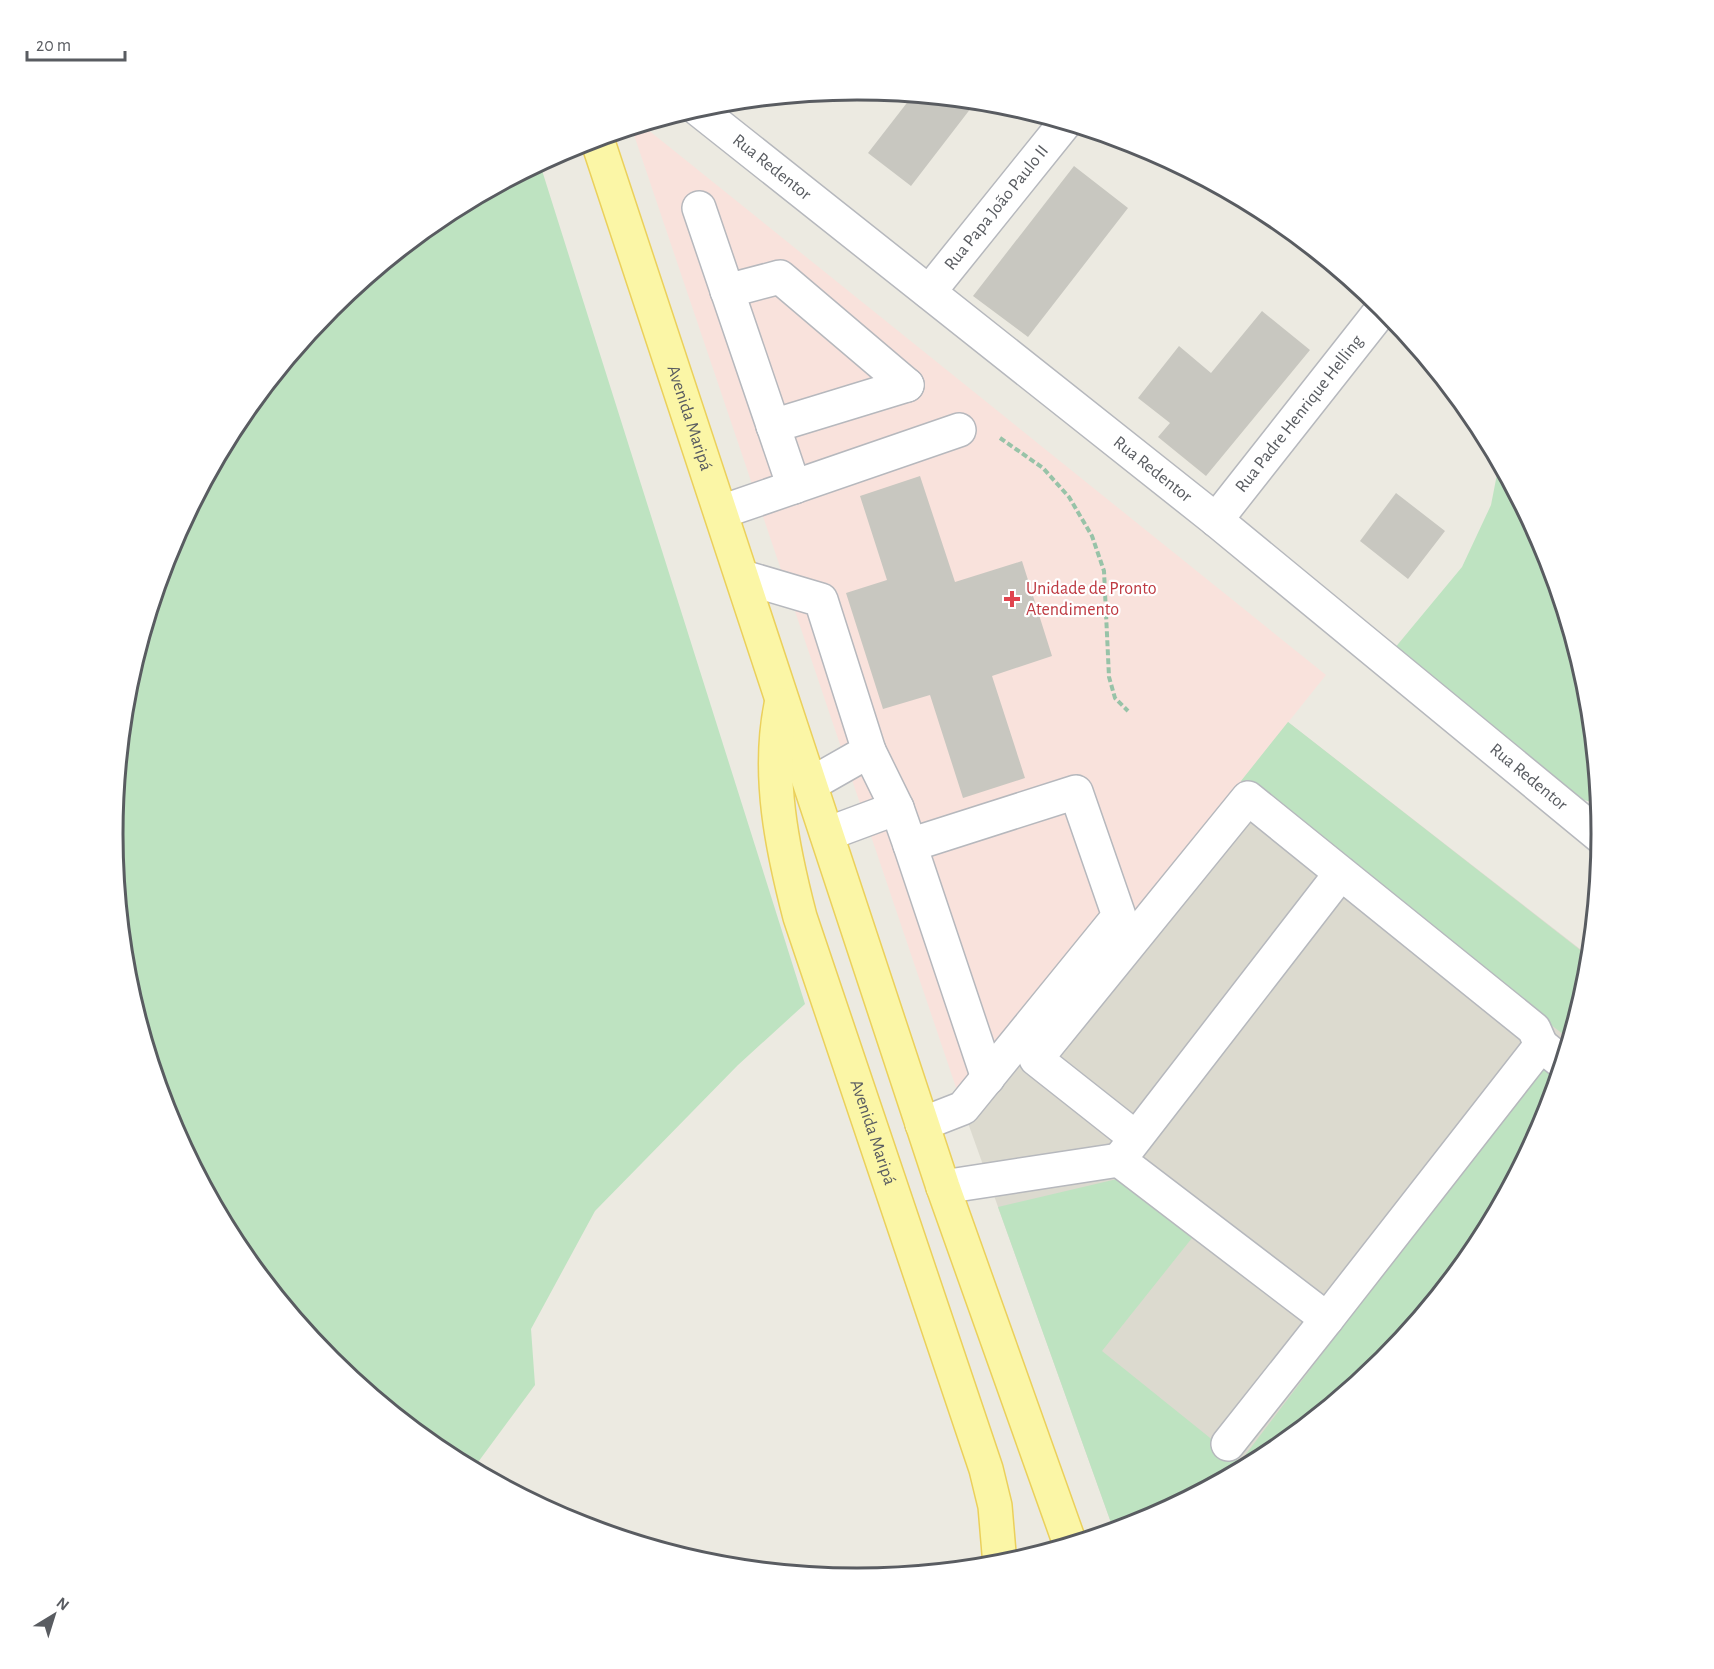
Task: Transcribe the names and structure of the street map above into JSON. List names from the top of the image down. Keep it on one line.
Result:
{"streets":{"main road":["Avenida Maripá"],"street":["Rua Redentor","Rua Papa João Paulo II","Rua Padre Henrique Helling"]},"crossings":[["Rua Redentor","Rua Papa João Paulo II"],["Rua Redentor","Rua Padre Henrique Helling"]],"places":{"health":["Unidade de Pronto Atendimento"]},"scale_bar":"20 m","north":"top right"}
